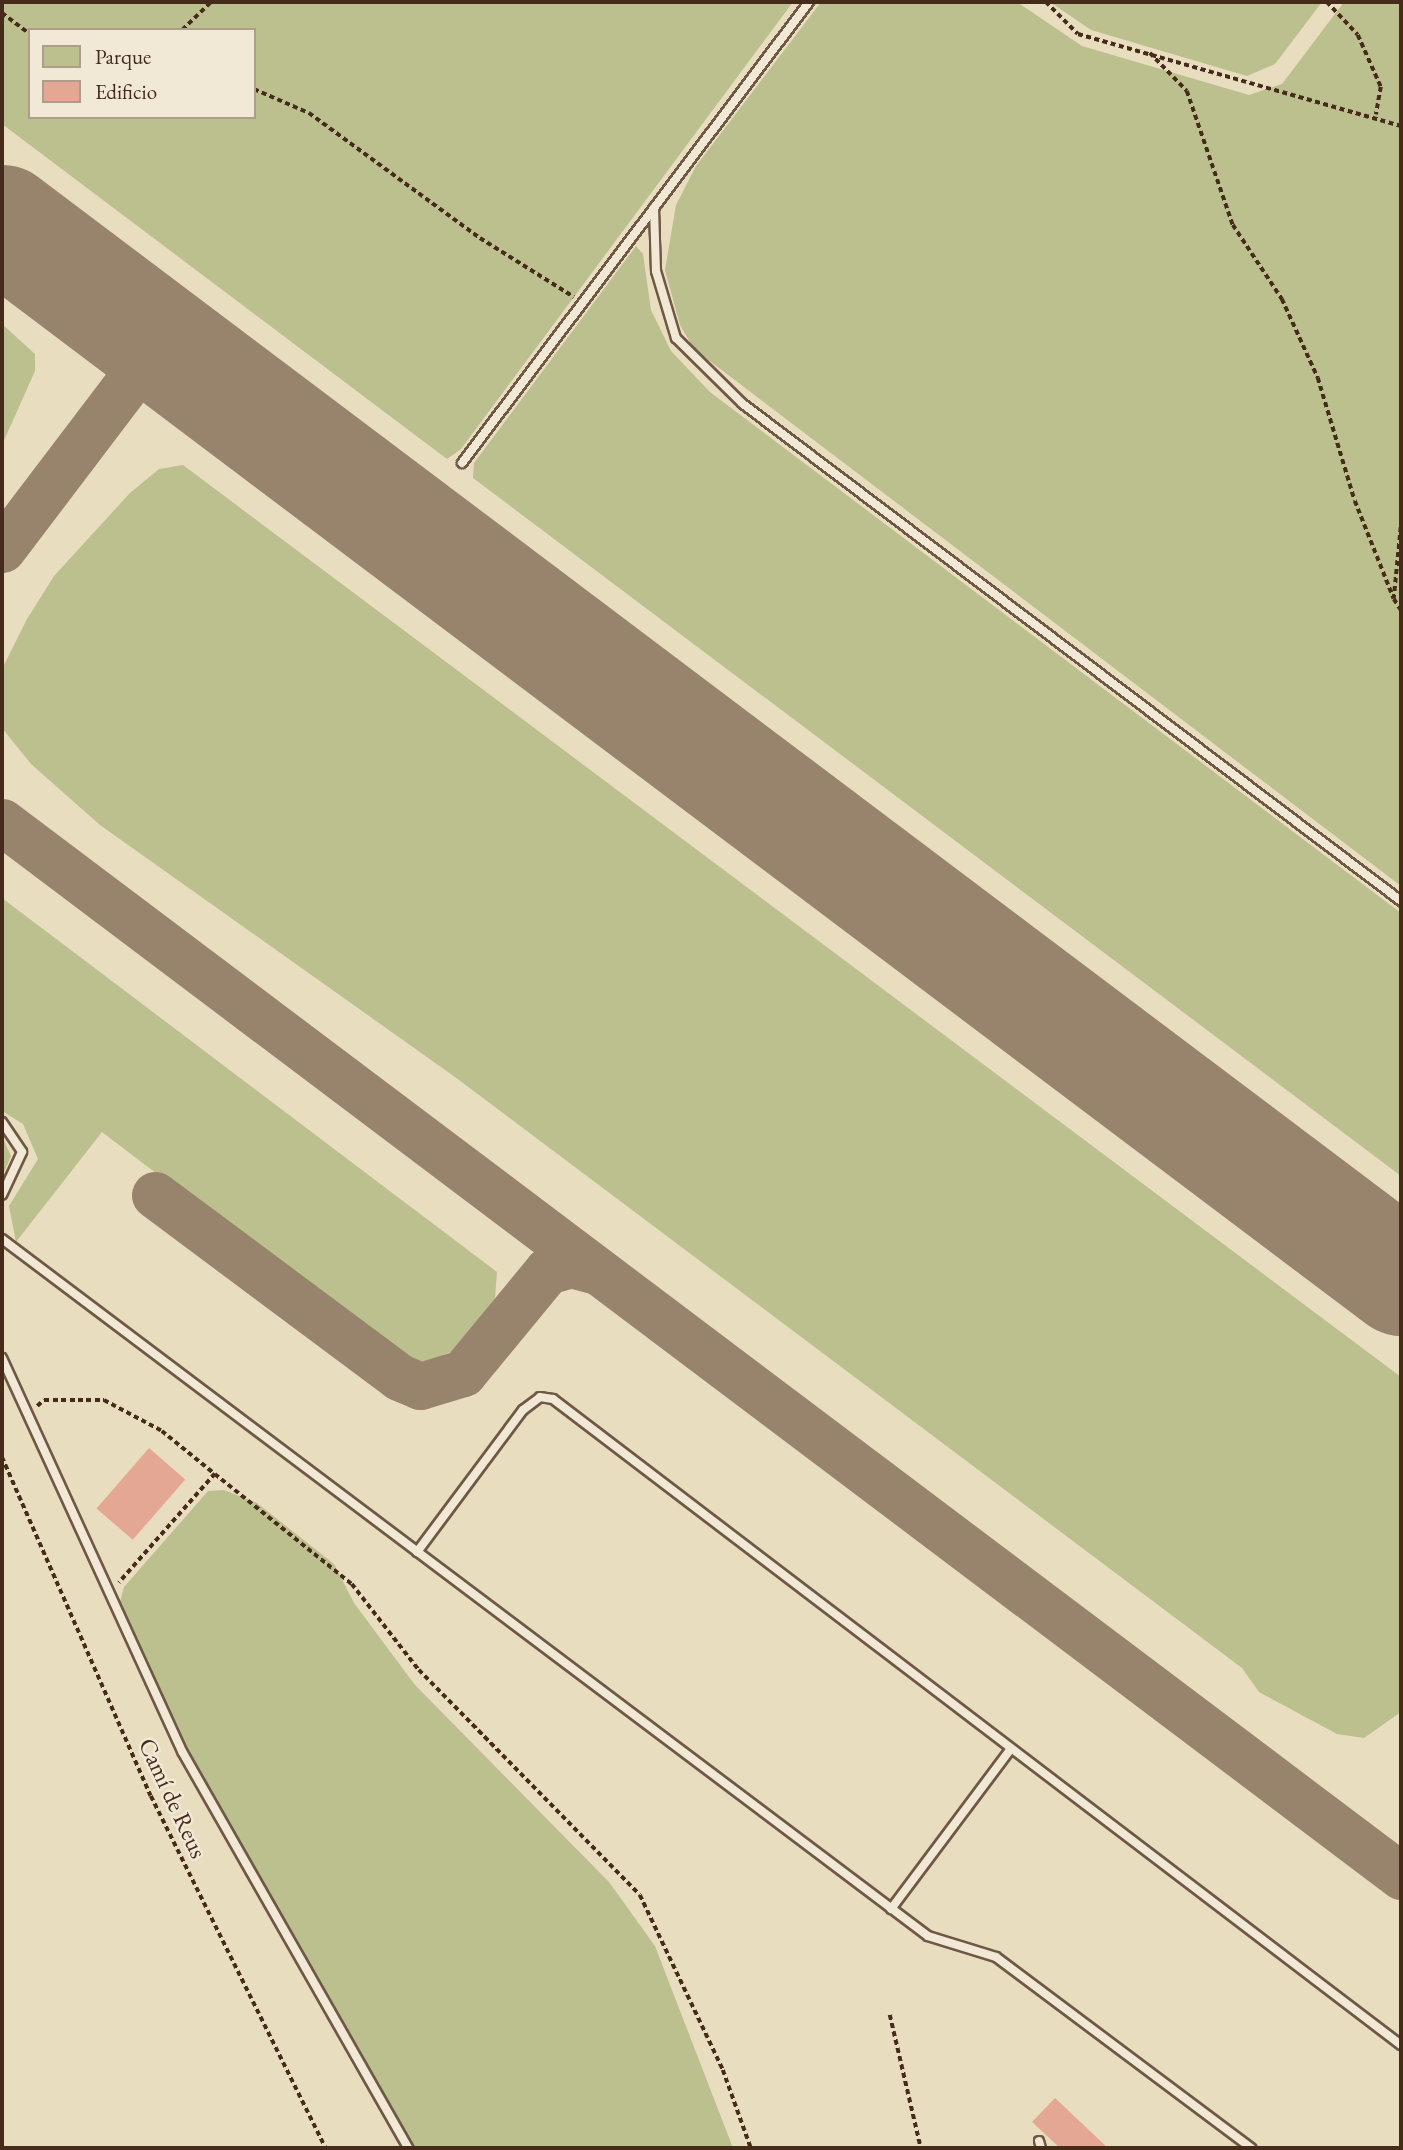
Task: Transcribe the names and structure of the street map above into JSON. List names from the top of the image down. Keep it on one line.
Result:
{"streets":{"path":["Camí de Reus"]},"legend":["Parque","Edificio"]}
